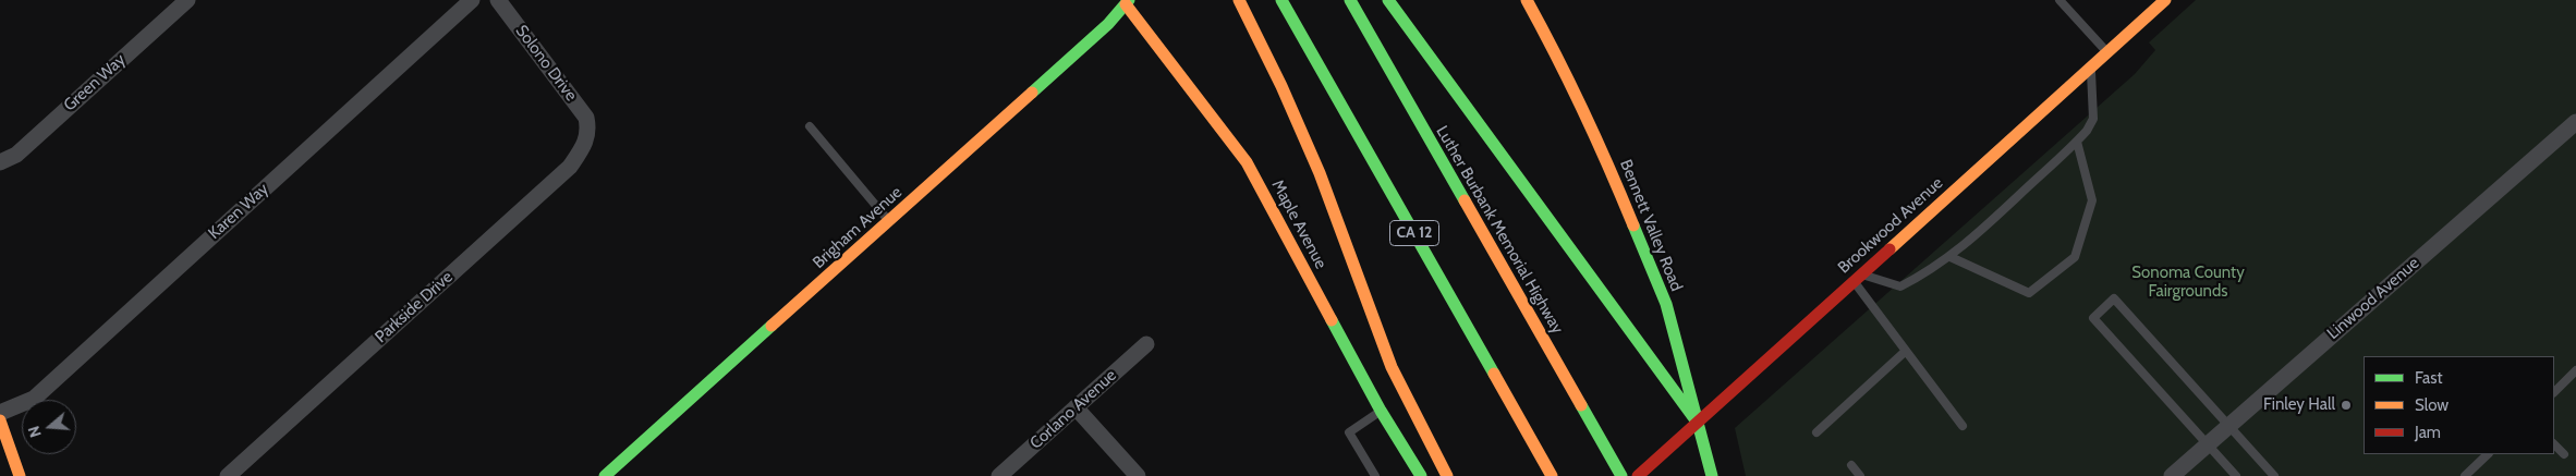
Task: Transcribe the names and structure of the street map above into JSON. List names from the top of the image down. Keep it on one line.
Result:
{"streets":{"main road":["Maple Avenue","Bennett Valley Road","Brookwood Avenue","Brigham Avenue","Luther Burbank Memorial Highway","CA 12"],"street":["Solono Drive","Green Way","Karen Way","Linwood Avenue","Parkside Drive","Corlano Avenue"]},"crossings":[["Solono Drive","Parkside Drive"],["Maple Avenue","Brigham Avenue"],["Bennett Valley Road","Brookwood Avenue"]],"parks":["Sonoma County Fairgrounds"],"places":["Finley Hall"],"legend":["Fast","Slow","Jam"],"north":"left"}
